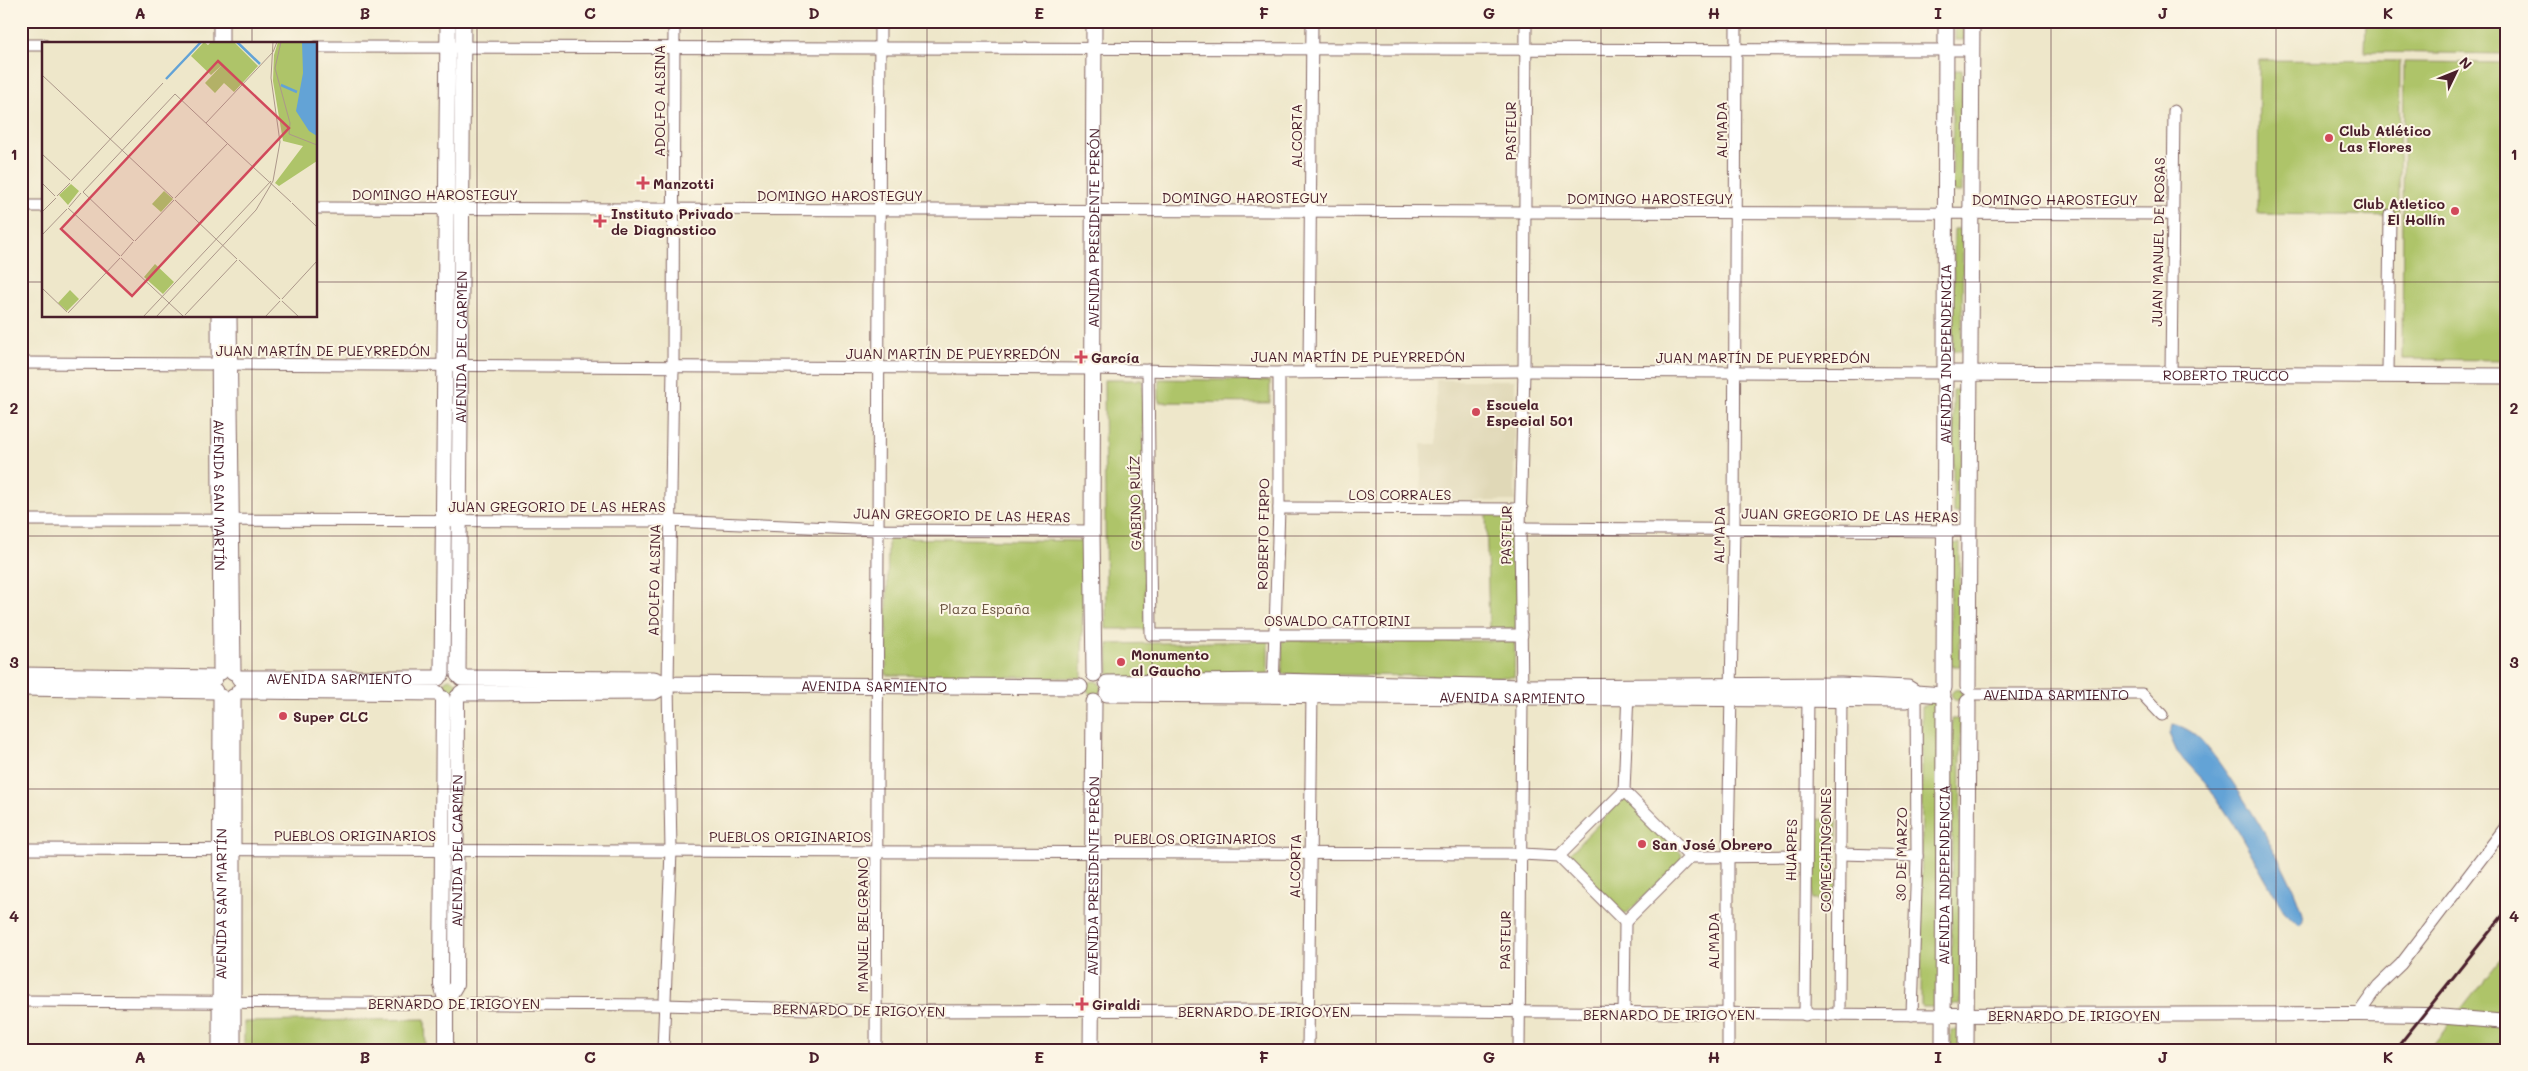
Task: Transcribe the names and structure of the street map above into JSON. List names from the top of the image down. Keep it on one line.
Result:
{"streets":{"main road":["AVENIDA PRESIDENTE PERÓN","AVENIDA DEL CARMEN","AVENIDA INDEPENDENCIA","ROBERTO TRUCCO","AVENIDA SAN MARTÍN","AVENIDA SARMIENTO"],"street":["ADOLFO ALSINA","ALMADA","PASTEUR","ALCORTA","DOMINGO HAROSTEGUY","JUAN MANUEL DE ROSAS","JUAN MARTÍN DE PUEYRREDÓN","LOS CORRALES","GABINO RUÍZ","JUAN GREGORIO DE LAS HERAS","ROBERTO FIRPO","OSVALDO CATTORINI","PUEBLOS ORIGINARIOS","HUARPES","COMECHINGONES","30 DE MARZO","MANUEL BELGRANO","BERNARDO DE IRIGOYEN"]},"crossings":[["ADOLFO ALSINA","DOMINGO HAROSTEGUY"],["ADOLFO ALSINA","JUAN MARTÍN DE PUEYRREDÓN"],["ADOLFO ALSINA","JUAN GREGORIO DE LAS HERAS"],["ADOLFO ALSINA","AVENIDA SARMIENTO"],["ADOLFO ALSINA","PUEBLOS ORIGINARIOS"],["ADOLFO ALSINA","BERNARDO DE IRIGOYEN"],["ALMADA","DOMINGO HAROSTEGUY"],["ALMADA","JUAN MARTÍN DE PUEYRREDÓN"],["ALMADA","JUAN GREGORIO DE LAS HERAS"],["ALMADA","AVENIDA SARMIENTO"],["ALMADA","BERNARDO DE IRIGOYEN"],["PASTEUR","DOMINGO HAROSTEGUY"],["PASTEUR","JUAN MARTÍN DE PUEYRREDÓN"],["PASTEUR","LOS CORRALES"],["PASTEUR","JUAN GREGORIO DE LAS HERAS"],["PASTEUR","OSVALDO CATTORINI"],["PASTEUR","AVENIDA SARMIENTO"],["PASTEUR","PUEBLOS ORIGINARIOS"],["PASTEUR","BERNARDO DE IRIGOYEN"],["ALCORTA","DOMINGO HAROSTEGUY"],["ALCORTA","JUAN MARTÍN DE PUEYRREDÓN"],["ALCORTA","AVENIDA SARMIENTO"],["ALCORTA","PUEBLOS ORIGINARIOS"],["ALCORTA","BERNARDO DE IRIGOYEN"],["DOMINGO HAROSTEGUY","AVENIDA PRESIDENTE PERÓN"],["DOMINGO HAROSTEGUY","JUAN MANUEL DE ROSAS"],["DOMINGO HAROSTEGUY","AVENIDA DEL CARMEN"],["DOMINGO HAROSTEGUY","AVENIDA INDEPENDENCIA"],["DOMINGO HAROSTEGUY","MANUEL BELGRANO"],["AVENIDA PRESIDENTE PERÓN","JUAN MARTÍN DE PUEYRREDÓN"],["AVENIDA PRESIDENTE PERÓN","JUAN GREGORIO DE LAS HERAS"],["AVENIDA PRESIDENTE PERÓN","AVENIDA SARMIENTO"],["AVENIDA PRESIDENTE PERÓN","PUEBLOS ORIGINARIOS"],["AVENIDA PRESIDENTE PERÓN","BERNARDO DE IRIGOYEN"],["JUAN MANUEL DE ROSAS","ROBERTO TRUCCO"],["AVENIDA DEL CARMEN","JUAN MARTÍN DE PUEYRREDÓN"],["AVENIDA DEL CARMEN","JUAN GREGORIO DE LAS HERAS"],["AVENIDA DEL CARMEN","AVENIDA SARMIENTO"],["AVENIDA DEL CARMEN","PUEBLOS ORIGINARIOS"],["AVENIDA DEL CARMEN","BERNARDO DE IRIGOYEN"],["JUAN MARTÍN DE PUEYRREDÓN","AVENIDA INDEPENDENCIA"],["JUAN MARTÍN DE PUEYRREDÓN","ROBERTO TRUCCO"],["JUAN MARTÍN DE PUEYRREDÓN","AVENIDA SAN MARTÍN"],["JUAN MARTÍN DE PUEYRREDÓN","GABINO RUÍZ"],["JUAN MARTÍN DE PUEYRREDÓN","ROBERTO FIRPO"],["JUAN MARTÍN DE PUEYRREDÓN","MANUEL BELGRANO"],["AVENIDA INDEPENDENCIA","ROBERTO TRUCCO"],["AVENIDA INDEPENDENCIA","JUAN GREGORIO DE LAS HERAS"],["AVENIDA INDEPENDENCIA","AVENIDA SARMIENTO"],["AVENIDA INDEPENDENCIA","BERNARDO DE IRIGOYEN"],["AVENIDA SAN MARTÍN","JUAN GREGORIO DE LAS HERAS"],["AVENIDA SAN MARTÍN","AVENIDA SARMIENTO"],["AVENIDA SAN MARTÍN","PUEBLOS ORIGINARIOS"],["AVENIDA SAN MARTÍN","BERNARDO DE IRIGOYEN"],["LOS CORRALES","ROBERTO FIRPO"],["GABINO RUÍZ","OSVALDO CATTORINI"],["JUAN GREGORIO DE LAS HERAS","MANUEL BELGRANO"],["ROBERTO FIRPO","OSVALDO CATTORINI"],["ROBERTO FIRPO","AVENIDA SARMIENTO"],["AVENIDA SARMIENTO","HUARPES"],["AVENIDA SARMIENTO","COMECHINGONES"],["AVENIDA SARMIENTO","30 DE MARZO"],["AVENIDA SARMIENTO","MANUEL BELGRANO"],["PUEBLOS ORIGINARIOS","MANUEL BELGRANO"],["HUARPES","BERNARDO DE IRIGOYEN"],["COMECHINGONES","BERNARDO DE IRIGOYEN"],["30 DE MARZO","BERNARDO DE IRIGOYEN"],["MANUEL BELGRANO","BERNARDO DE IRIGOYEN"]],"parks":["Plaza España"],"places":{"other":["Club Atlético Las Flores","Club Atletico El Hollín","Escuela Especial 501","Monumento al Gaucho","Super CLC","San José Obrero"],"health":["Manzotti","Instituto Privado de Diagnostico","García","Giraldi"]},"north":"top right","grid":{"columns":["A","B","C","D","E","F","G","H","I","J","K"],"rows":["1","2","3","4"]}}
